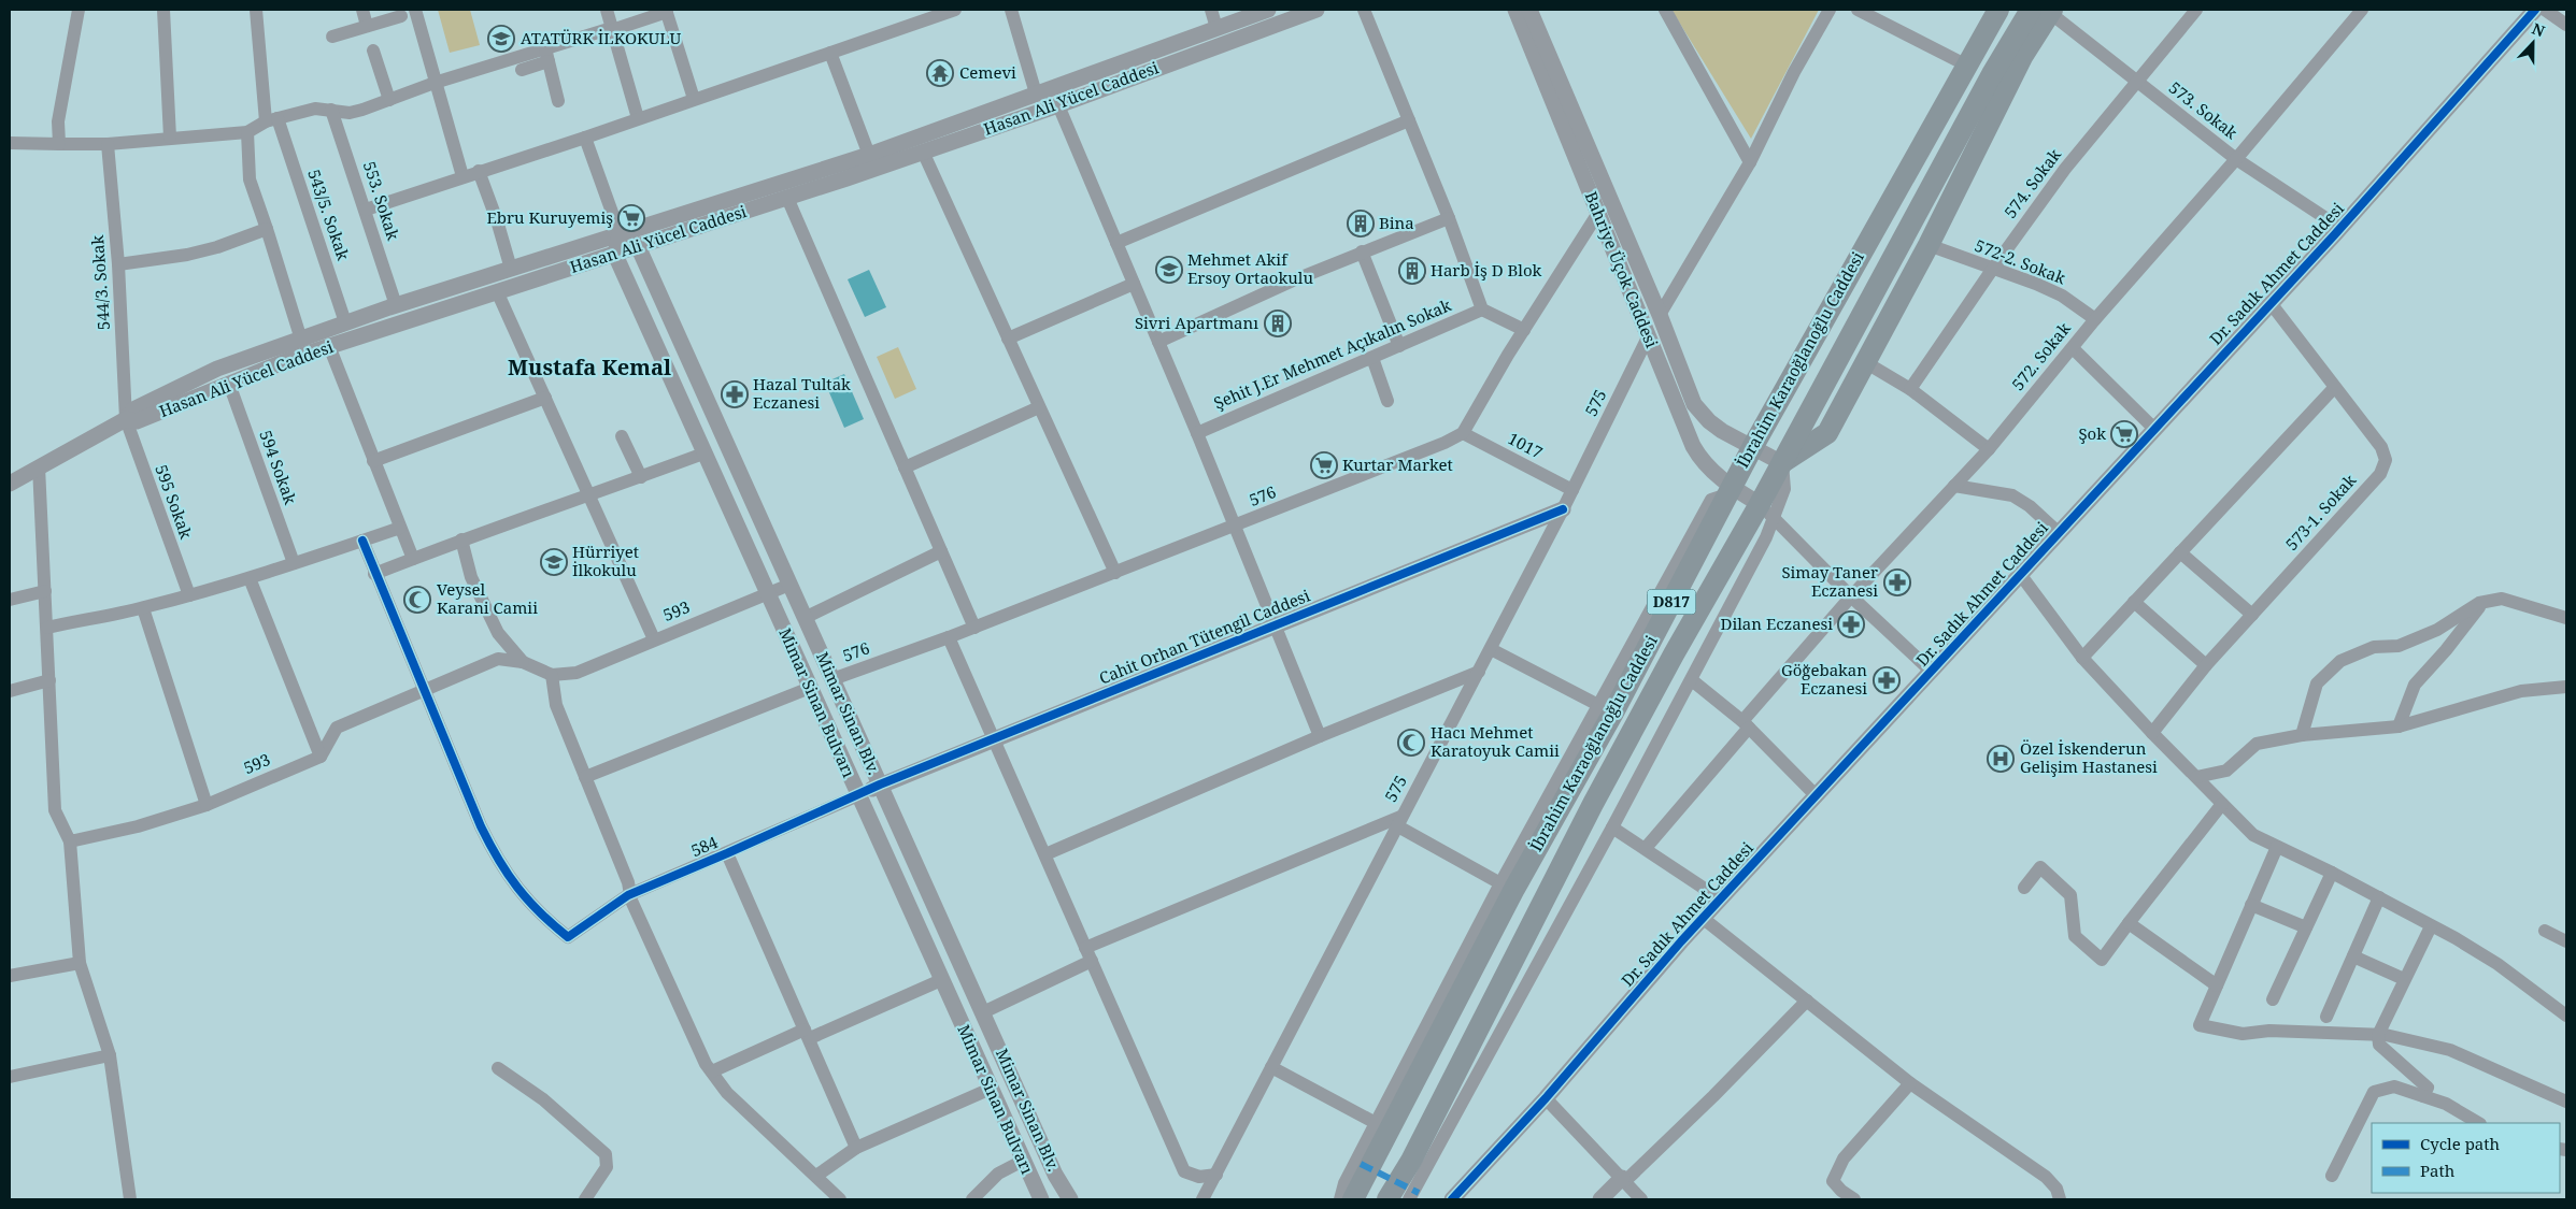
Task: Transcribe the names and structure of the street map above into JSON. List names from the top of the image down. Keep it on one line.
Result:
{"streets":{"highway":["İbrahim Karaoğlanoğlu Caddesi","D817"],"street":["Hasan Ali Yücel Caddesi","573. Sokak","574. Sokak","553. Sokak","543/5. Sokak","572-2. Sokak","Bahriye Üçok Caddesi","Dr. Sadık Ahmet Caddesi","544/3. Sokak","Şehit J.Er Mehmet Açıkalın Sokak","572. Sokak","575","1017","594 Sokak","576","595 Sokak","573-1. Sokak","593","Cahit Orhan Tütengil Caddesi","Mimar Sinan Bulvarı","Mimar Sinan Blv.","584"]},"crossings":[["Hasan Ali Yücel Caddesi","544/3. Sokak"],["Hasan Ali Yücel Caddesi","594 Sokak"],["Hasan Ali Yücel Caddesi","595 Sokak"],["Hasan Ali Yücel Caddesi","Mimar Sinan Bulvarı"],["Hasan Ali Yücel Caddesi","Mimar Sinan Blv."],["573. Sokak","574. Sokak"],["573. Sokak","Dr. Sadık Ahmet Caddesi"],["573. Sokak","572. Sokak"],["573. Sokak","İbrahim Karaoğlanoğlu Caddesi"],["574. Sokak","572-2. Sokak"],["572-2. Sokak","572. Sokak"],["Bahriye Üçok Caddesi","İbrahim Karaoğlanoğlu Caddesi"],["Bahriye Üçok Caddesi","575"],["Dr. Sadık Ahmet Caddesi","573-1. Sokak"],["544/3. Sokak","595 Sokak"],["575","1017"],["575","Cahit Orhan Tütengil Caddesi"],["1017","576"],["576","Mimar Sinan Blv."],["593","Mimar Sinan Bulvarı"],["593","Mimar Sinan Blv."],["Cahit Orhan Tütengil Caddesi","Mimar Sinan Bulvarı"],["Cahit Orhan Tütengil Caddesi","Mimar Sinan Blv."],["Cahit Orhan Tütengil Caddesi","584"],["Mimar Sinan Bulvarı","584"]],"districts":["Mustafa Kemal"],"places":{"school or university":["ATATÜRK İLKOKULU","Mehmet Akif Ersoy Ortaokulu","Hürriyet İlkokulu"],"temple":["Cemevi"],"supermarket":["Ebru Kuruyemiş","Şok","Kurtar Market"],"building":["Bina","Harb İş D Blok","Sivri Apartmanı"],"pharmacy":["Hazal Tultak Eczanesi","Simay Taner Eczanesi","Dilan Eczanesi","Göğebakan Eczanesi"],"mosque":["Veysel Karani Camii","Hacı Mehmet Karatoyuk Camii"],"hospital":["Özel İskenderun Gelişim Hastanesi"]},"legend":["Cycle path","Path"],"north":"top"}
